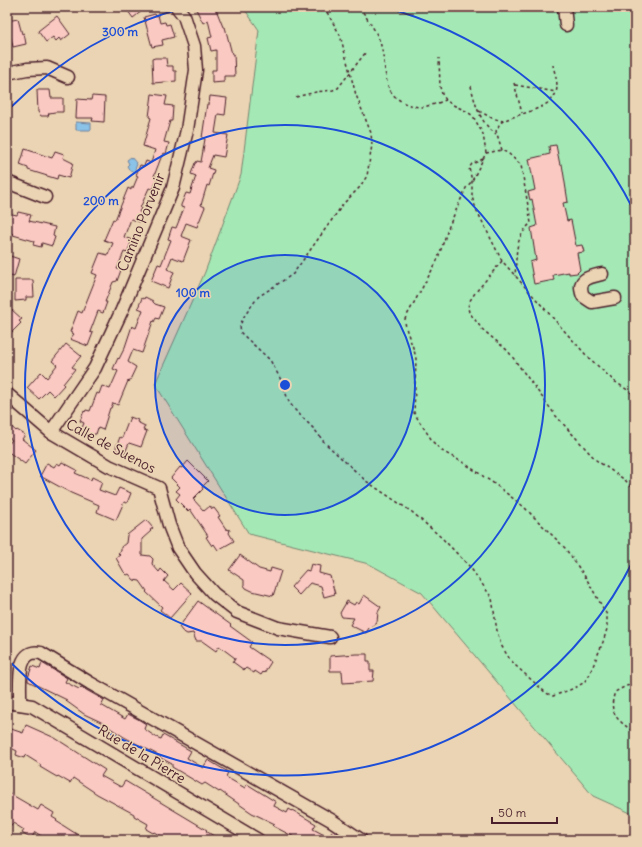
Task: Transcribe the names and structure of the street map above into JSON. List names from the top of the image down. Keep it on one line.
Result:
{"streets":{"street":["Camino Porvenir","Calle de Suenos","Rue de la Pierre"]},"crossings":[["Camino Porvenir","Calle de Suenos"]],"scale_bar":"50 m","rings":["300 m","200 m","100 m"]}
